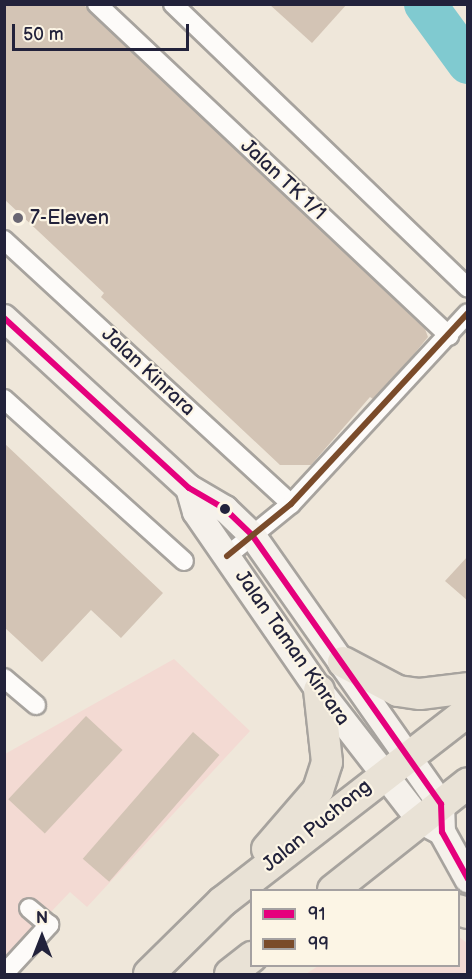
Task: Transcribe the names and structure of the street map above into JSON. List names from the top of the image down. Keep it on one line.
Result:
{"streets":{"main road":["Jalan Puchong"],"street":["Jalan TK 1/1","Jalan Kinrara","Jalan Taman Kinrara"]},"crossings":[["Jalan Taman Kinrara","Jalan Puchong"]],"places":["7-Eleven"],"lines":["transit line 99","transit line 91"],"legend":["91","99"],"scale_bar":"50 m","north":"top"}
